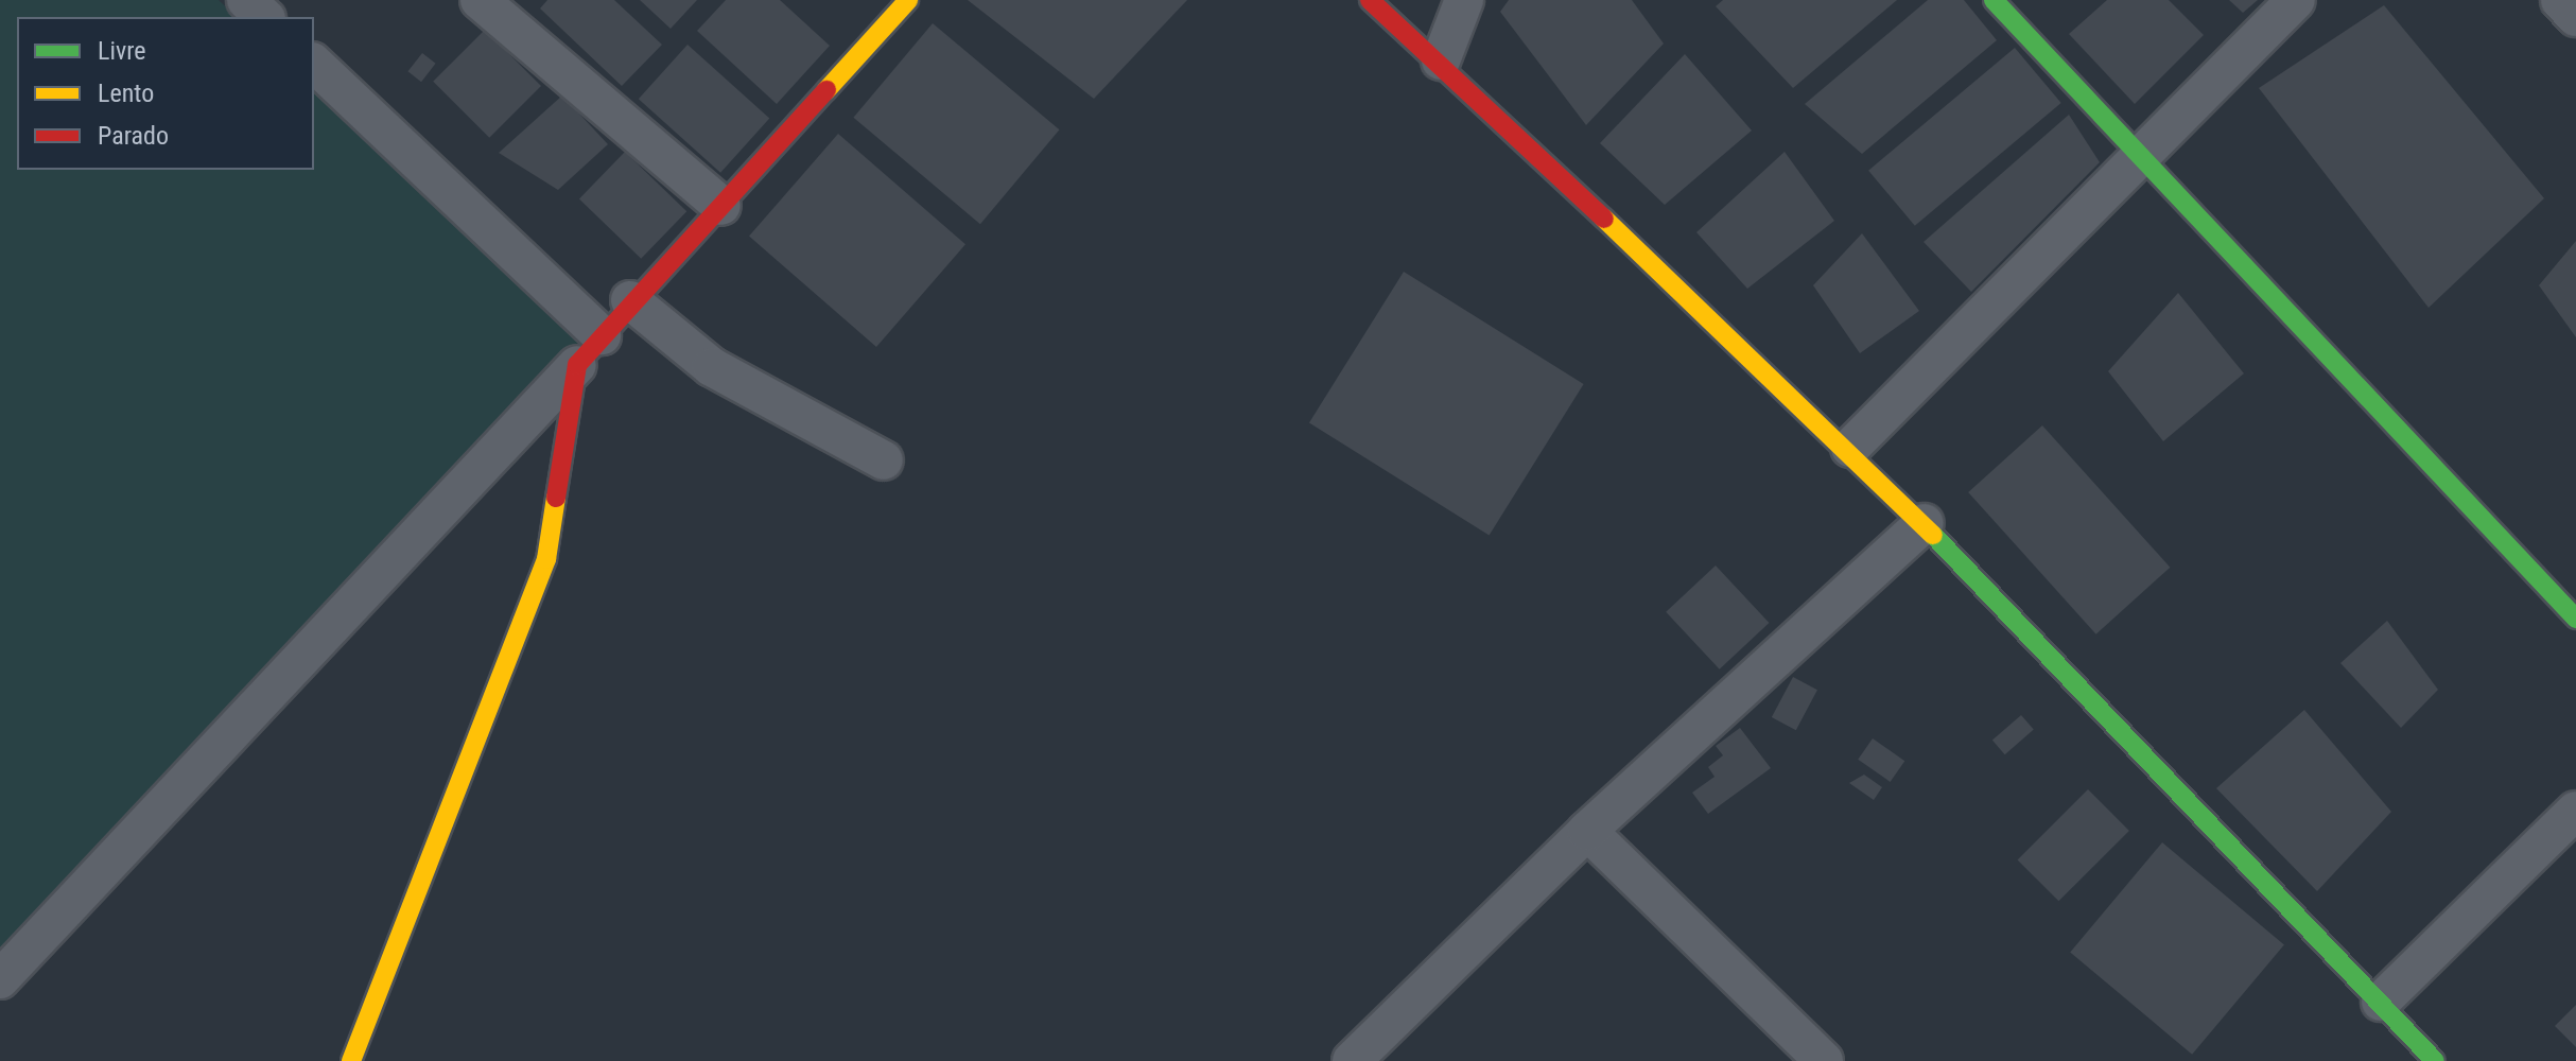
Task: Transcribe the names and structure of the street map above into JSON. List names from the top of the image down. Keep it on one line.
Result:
{"legend":["Livre","Lento","Parado"]}
